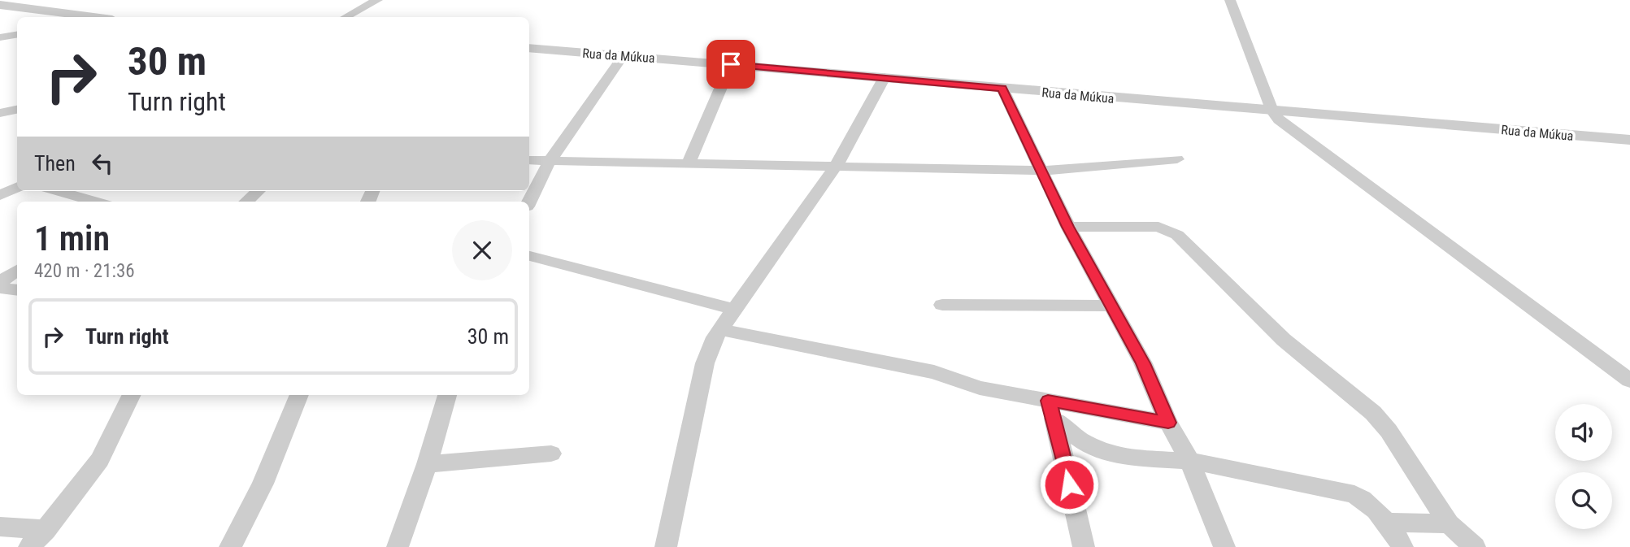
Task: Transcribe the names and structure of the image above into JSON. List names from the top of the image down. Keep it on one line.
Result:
{"streets":{"street":["Rua da Múkua"]},"page":{"turn":["30 m","Turn right"],"then":"Then","heading":["1 min","420 m · 21:36"],"list":[{"name":"Turn right","value":"30 m"}]}}
